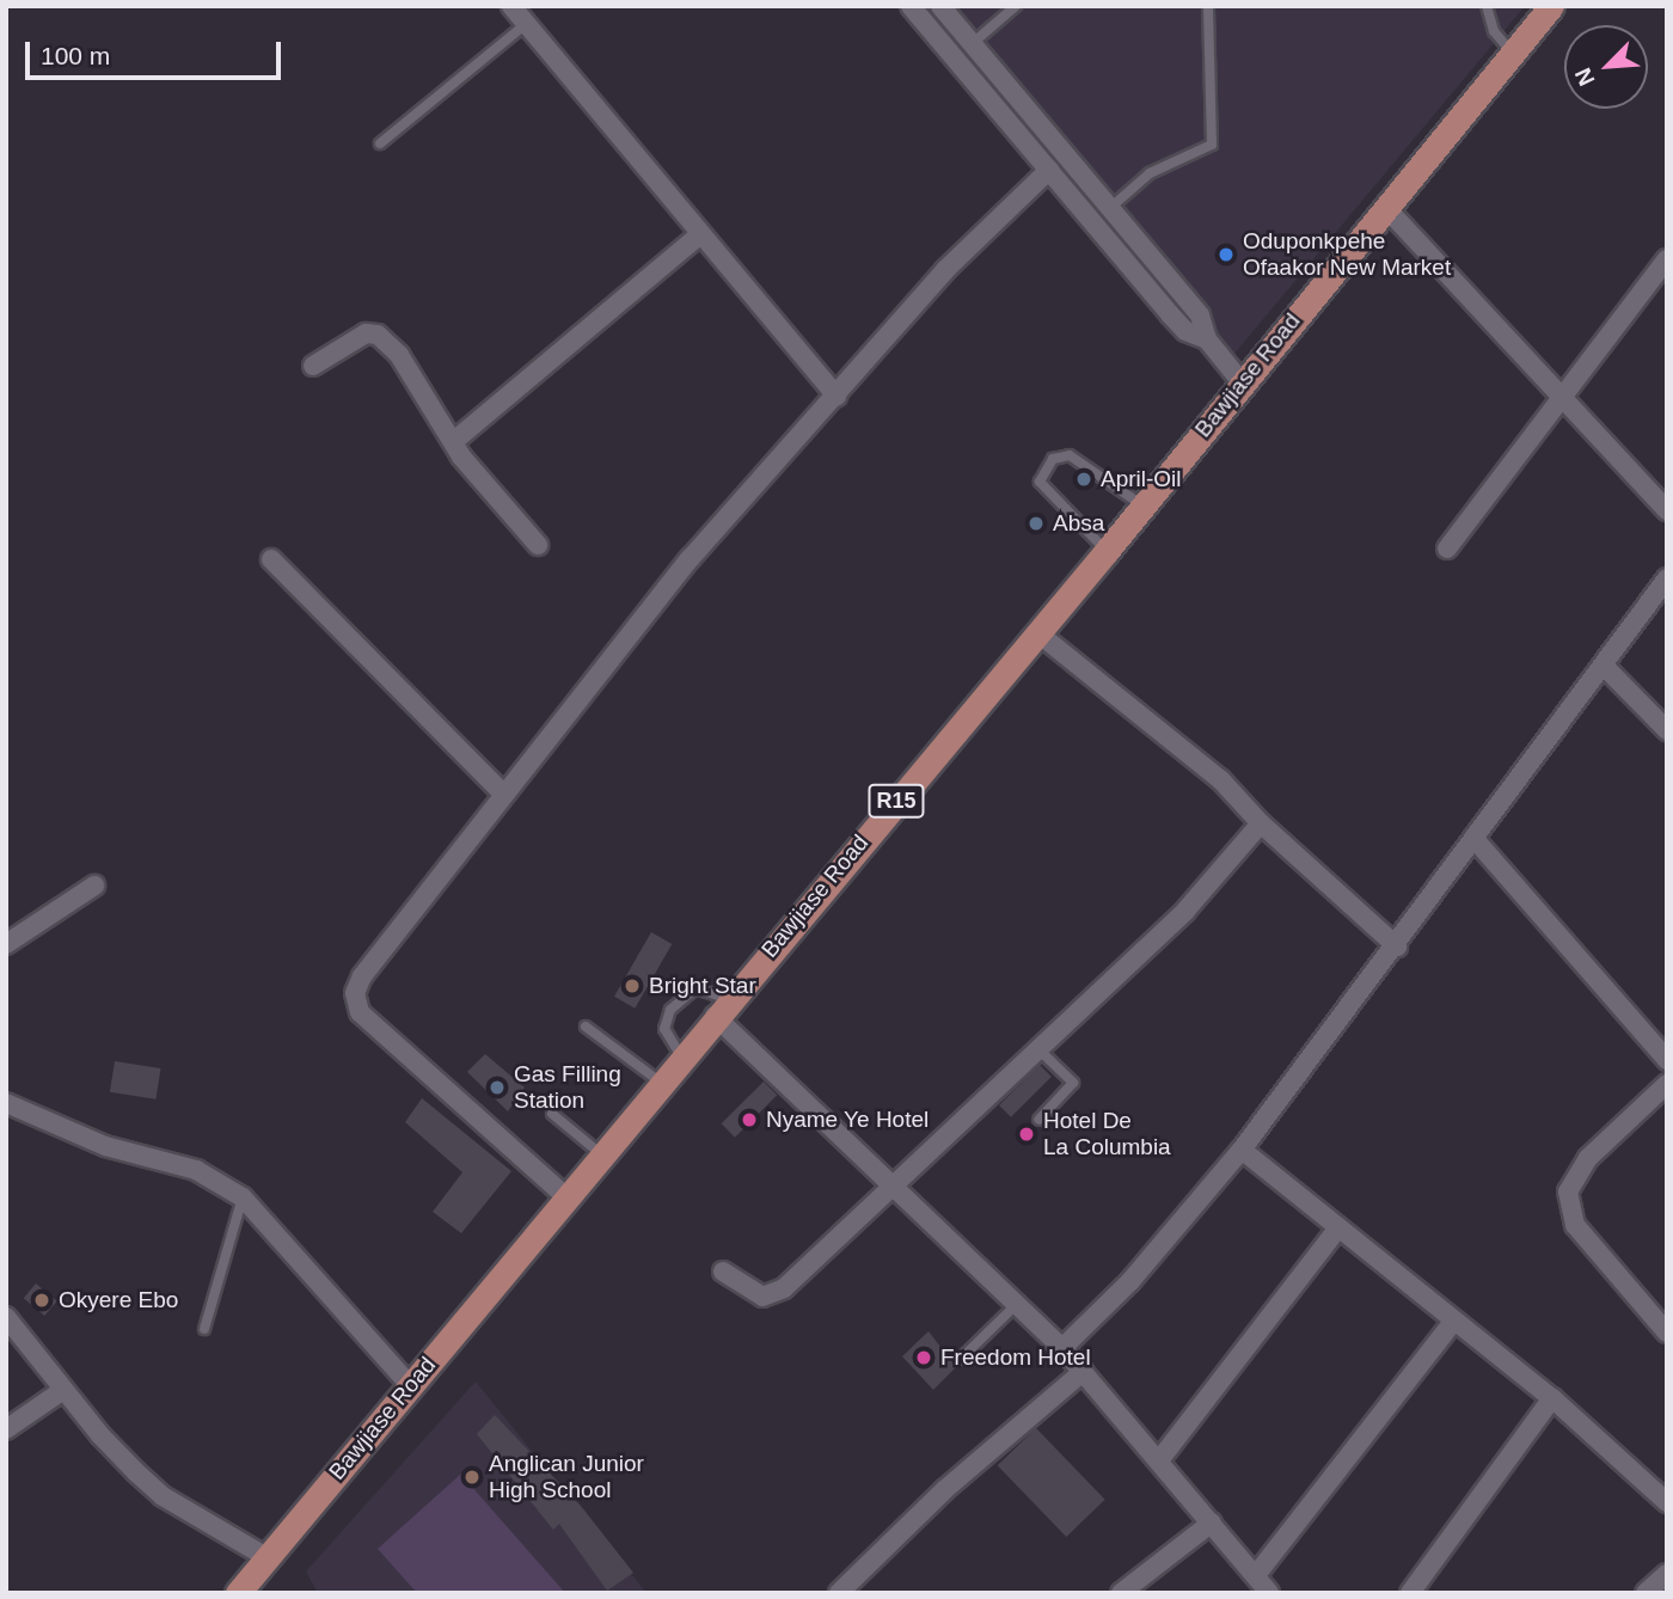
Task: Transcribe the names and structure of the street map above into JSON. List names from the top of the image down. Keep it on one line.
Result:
{"streets":{"main road":["Bawjiase Road","R15"]},"places":["Oduponkpehe Ofaakor New Market","April-Oil","Absa","Bright Star","Gas Filling Station","Nyame Ye Hotel","Hotel De La Columbia","Okyere Ebo","Freedom Hotel","Anglican Junior High School"],"scale_bar":"100 m","north":"bottom left"}
